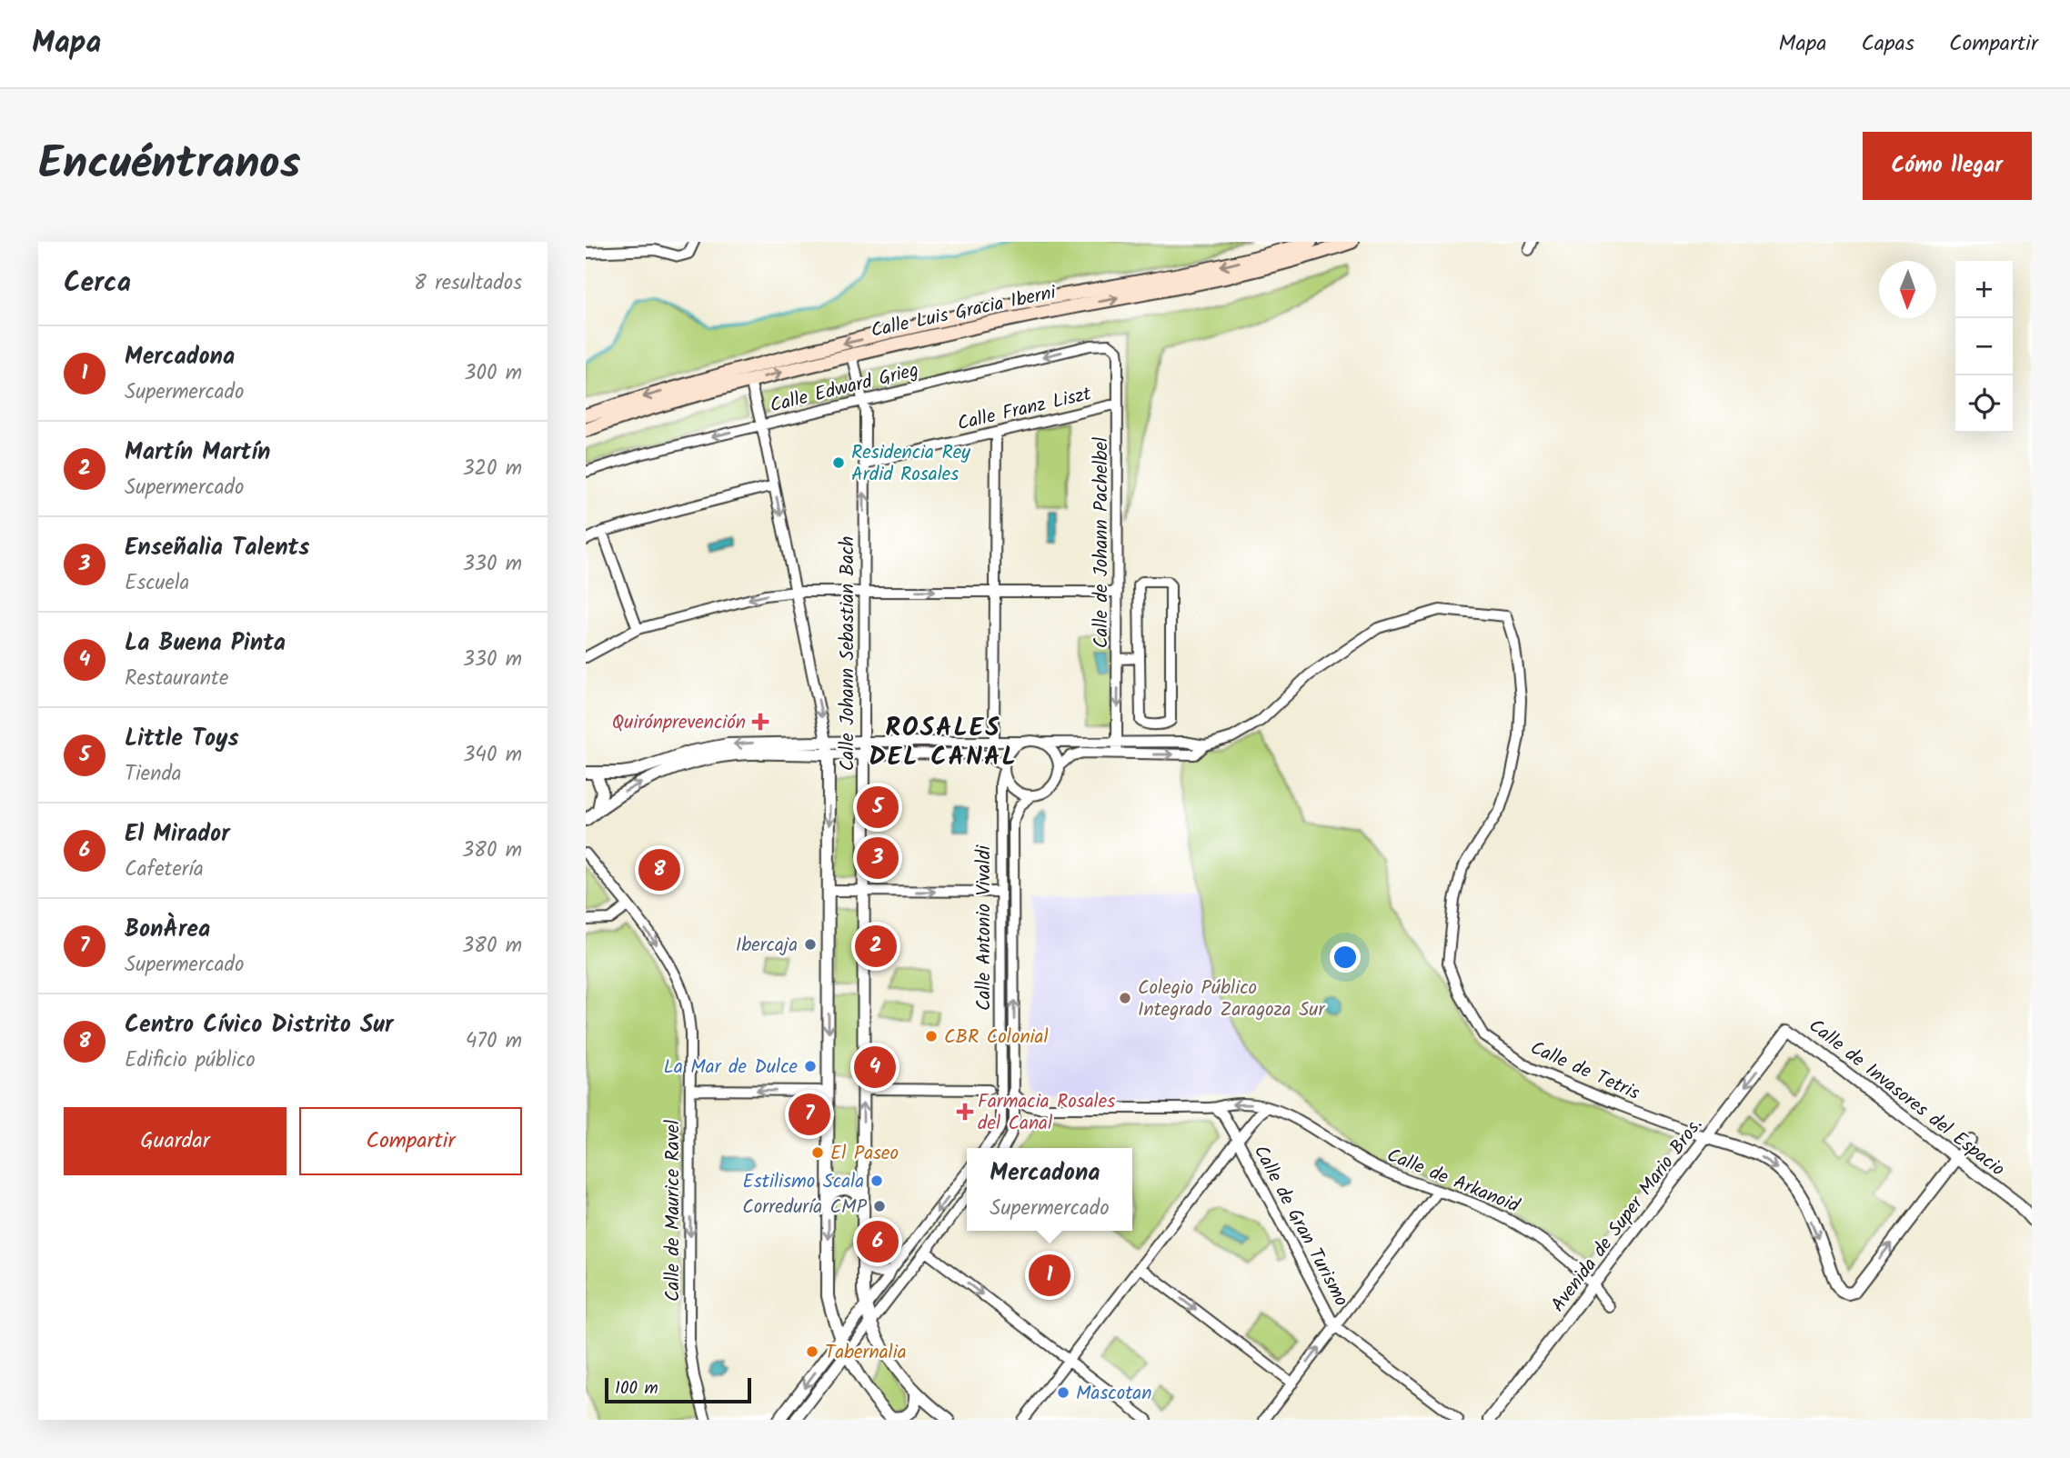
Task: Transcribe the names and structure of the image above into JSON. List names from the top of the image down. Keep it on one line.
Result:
{"streets":{"main road":["Calle Luis Gracia Iberni"],"street":["Calle Edward Grieg","Calle Franz Liszt","Calle de Johann Pachelbel","Calle Johann Sebastian Bach","Calle Antonio Vivaldi","Calle de Tetris","Calle de Invasores del Espacio","Calle de Arkanoid","Calle de Maurice Ravel","Avenida de Super Mario Bros.","Calle de Gran Turismo"]},"crossings":[["Calle Luis Gracia Iberni","Calle Johann Sebastian Bach"],["Calle Edward Grieg","Calle de Johann Pachelbel"],["Calle Edward Grieg","Calle Johann Sebastian Bach"],["Calle Franz Liszt","Calle de Johann Pachelbel"],["Calle Franz Liszt","Calle Johann Sebastian Bach"],["Calle de Tetris","Calle de Invasores del Espacio"],["Calle de Tetris","Avenida de Super Mario Bros."],["Calle de Invasores del Espacio","Avenida de Super Mario Bros."],["Calle de Arkanoid","Avenida de Super Mario Bros."],["Calle de Arkanoid","Calle de Gran Turismo"]],"one_way":["Calle de Maurice Ravel"],"districts":["ROSALES DEL CANAL"],"places":{"other":["Residencia Rey Ardid Rosales","Ibercaja","Colegio Público Integrado Zaragoza Sur","CBR Colonial","La Mar de Dulce","El Paseo","Estilismo Scala","Correduría CMP","Tabernalia","Mascotan"],"health":["Quirónprevención","Farmacia Rosales del Canal"]},"scale_bar":"100 m","north":"bottom","page":{"header":"Mapa","nav":["Mapa","Capas","Compartir"],"title":"Encuéntranos","buttons":["Cómo llegar",["Guardar","Compartir"]],"heading":["Cerca","8 resultados"],"map_buttons":["+","−"],"list":[{"mark":"1","name":"Mercadona","note":"Supermercado","value":"300 m"},{"mark":"2","name":"Martín Martín","note":"Supermercado","value":"320 m"},{"mark":"3","name":"Enseñalia Talents","note":"Escuela","value":"330 m"},{"mark":"4","name":"La Buena Pinta","note":"Restaurante","value":"330 m"},{"mark":"5","name":"Little Toys","note":"Tienda","value":"340 m"},{"mark":"6","name":"El Mirador","note":"Cafetería","value":"380 m"},{"mark":"7","name":"BonÀrea","note":"Supermercado","value":"380 m"},{"mark":"8","name":"Centro Cívico Distrito Sur","note":"Edificio público","value":"470 m"}],"pins":["5","3","8","2","4","7","6","1"],"popup":["Mercadona","Supermercado"],"scale":"100 m"}}
